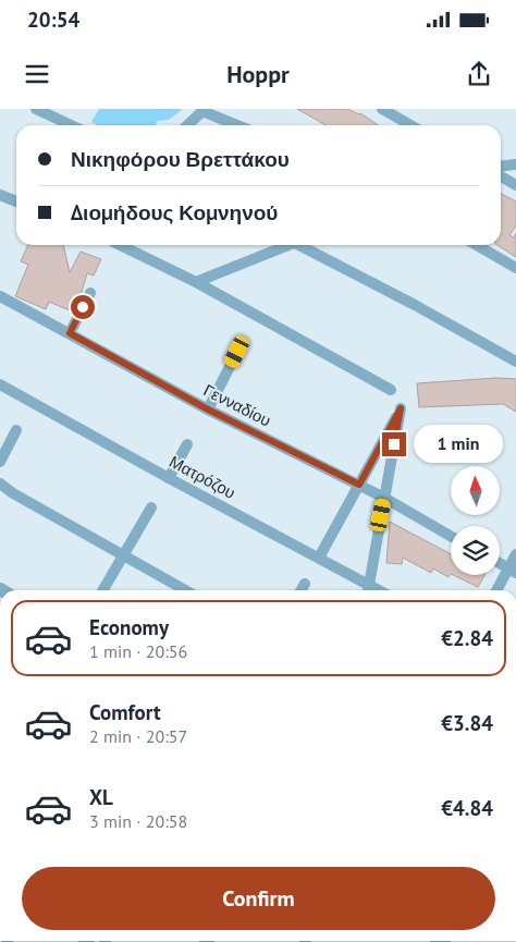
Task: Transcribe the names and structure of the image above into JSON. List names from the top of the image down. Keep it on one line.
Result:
{"streets":{"street":["Γενναδίου","Ματρόζου"]},"north":"top","page":{"status":"20:54","header":"Hoppr","banner":["Νικηφόρου Βρεττάκου","Διομήδους Κομνηνού"],"bubble":"1 min","list":[{"name":"Economy","note":"1 min · 20:56","value":"€2.84"},{"name":"Comfort","note":"2 min · 20:57","value":"€3.84"},{"name":"XL","note":"3 min · 20:58","value":"€4.84"}],"buttons":"Confirm"}}
